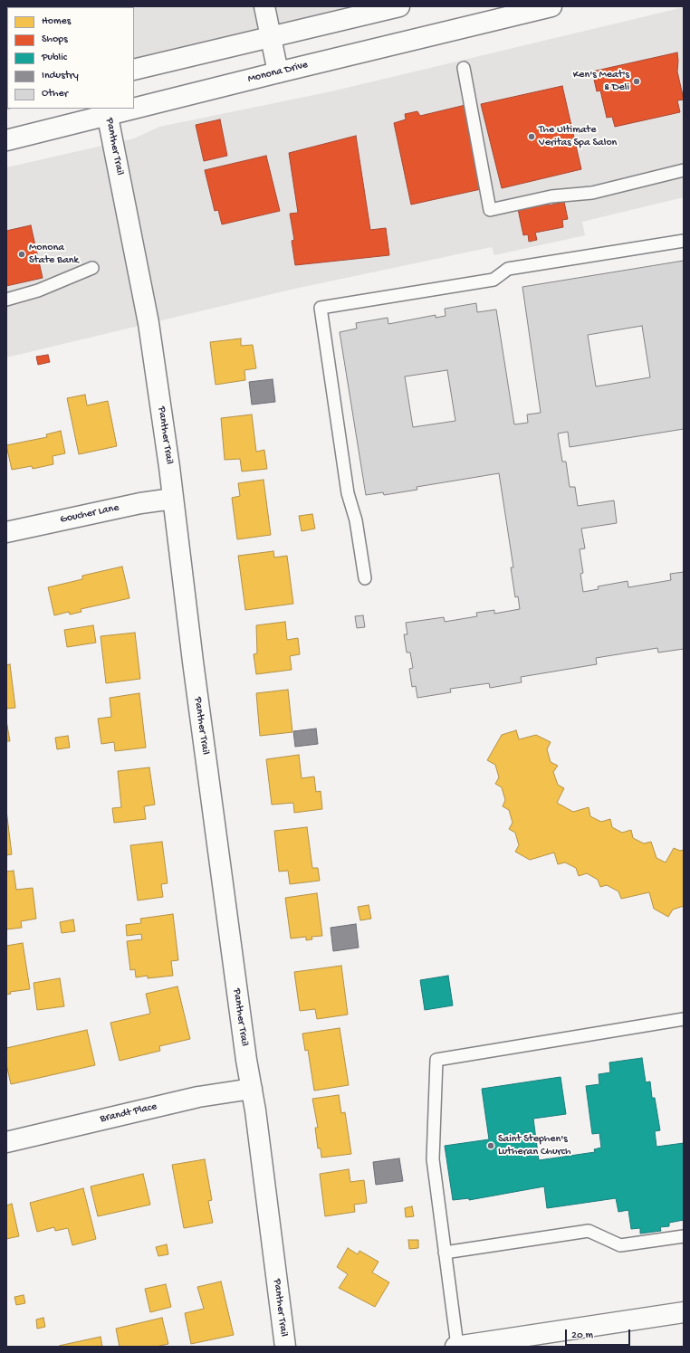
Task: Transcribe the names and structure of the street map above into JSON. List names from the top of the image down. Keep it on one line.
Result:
{"streets":{"street":["Monona Drive","Panther Trail","Goucher Lane","Brandt Place"]},"crossings":[["Monona Drive","Panther Trail"],["Panther Trail","Goucher Lane"],["Panther Trail","Brandt Place"]],"places":["Ken's Meat's & Deli","The Ultimate Veritas Spa Salon","Monona State Bank","Saint Stephen's Lutheran Church"],"legend":["Homes","Shops","Public","Industry","Other"],"scale_bar":"20 m"}
